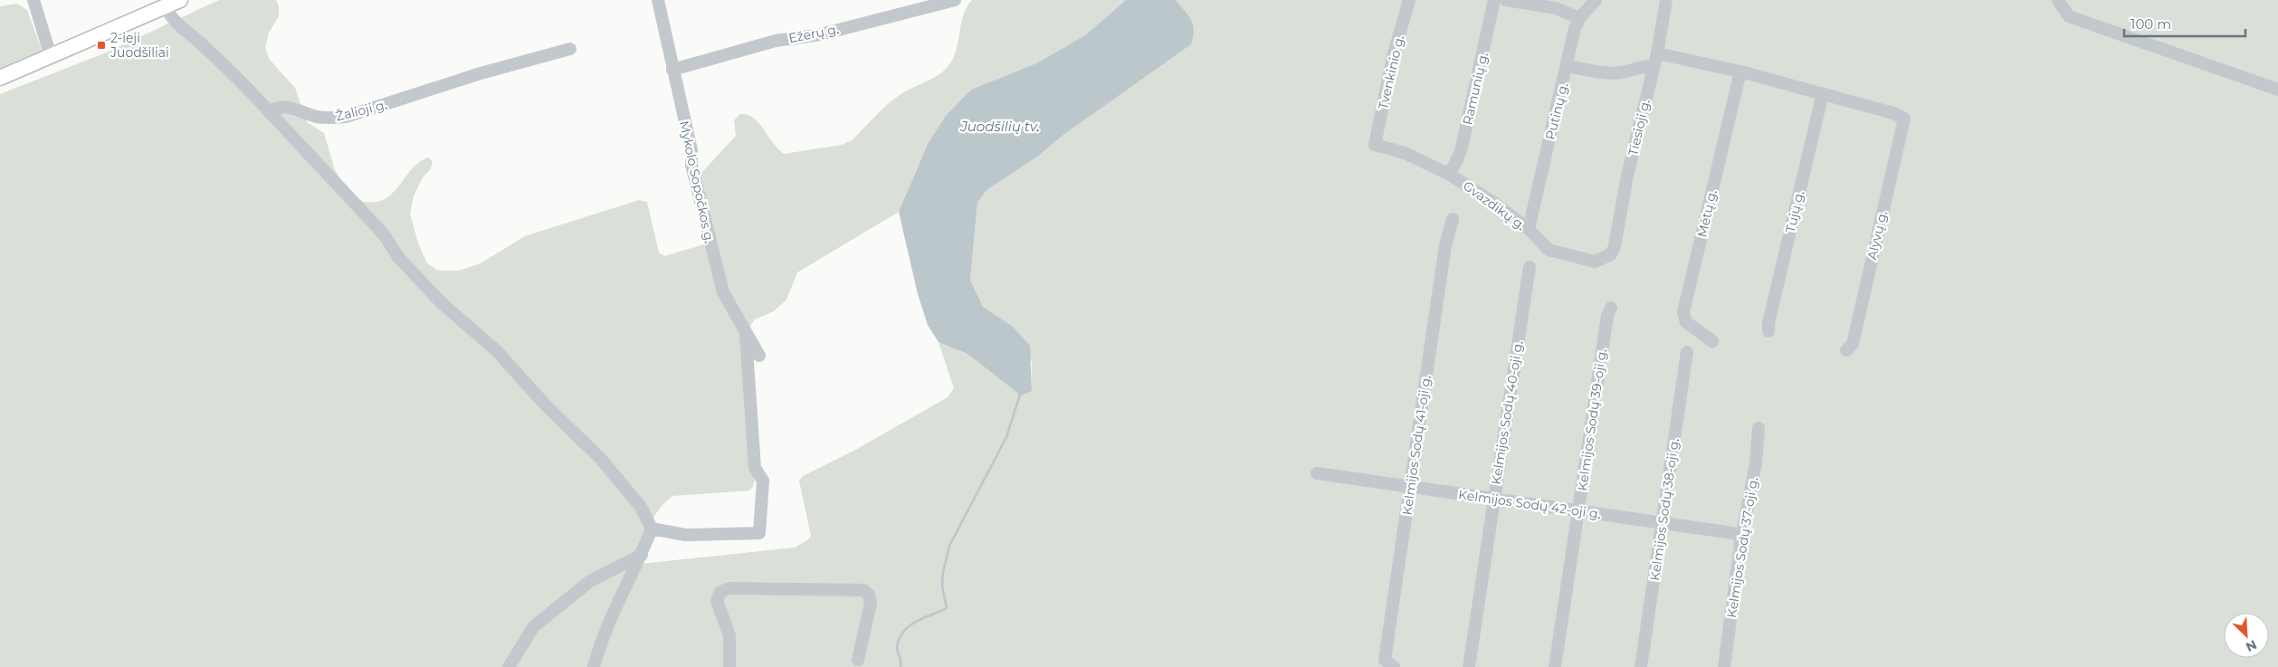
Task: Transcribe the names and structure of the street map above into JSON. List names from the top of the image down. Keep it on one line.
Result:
{"streets":{"street":["Ežerų g.","Tvenkinio g.","Ramunių g.","Žalioji g.","Putinų g.","Tiesioji g.","Mykolo Sopočkos g.","Gvazdikų g.","Tujų g.","Mėtų g.","Alyvų g.","Kelmijos Sodų 40-oji g.","Kelmijos Sodų 39-oji g.","Kelmijos Sodų 41-oji g.","Kelmijos Sodų 42-oji g.","Kelmijos Sodų 38-oji g.","Kelmijos Sodų 37-oji g."]},"crossings":[["Ežerų g.","Mykolo Sopočkos g."],["Tvenkinio g.","Gvazdikų g."],["Ramunių g.","Gvazdikų g."],["Putinų g.","Gvazdikų g."],["Tiesioji g.","Gvazdikų g."],["Tujų g.","Alyvų g."],["Kelmijos Sodų 40-oji g.","Kelmijos Sodų 42-oji g."],["Kelmijos Sodų 39-oji g.","Kelmijos Sodų 42-oji g."],["Kelmijos Sodų 41-oji g.","Kelmijos Sodų 42-oji g."],["Kelmijos Sodų 42-oji g.","Kelmijos Sodų 38-oji g."],["Kelmijos Sodų 42-oji g.","Kelmijos Sodų 37-oji g."]],"water":["Juodšilių tv."],"places":{"transit":["2-ieji Juodšiliai"]},"scale_bar":"100 m","north":"bottom right"}
